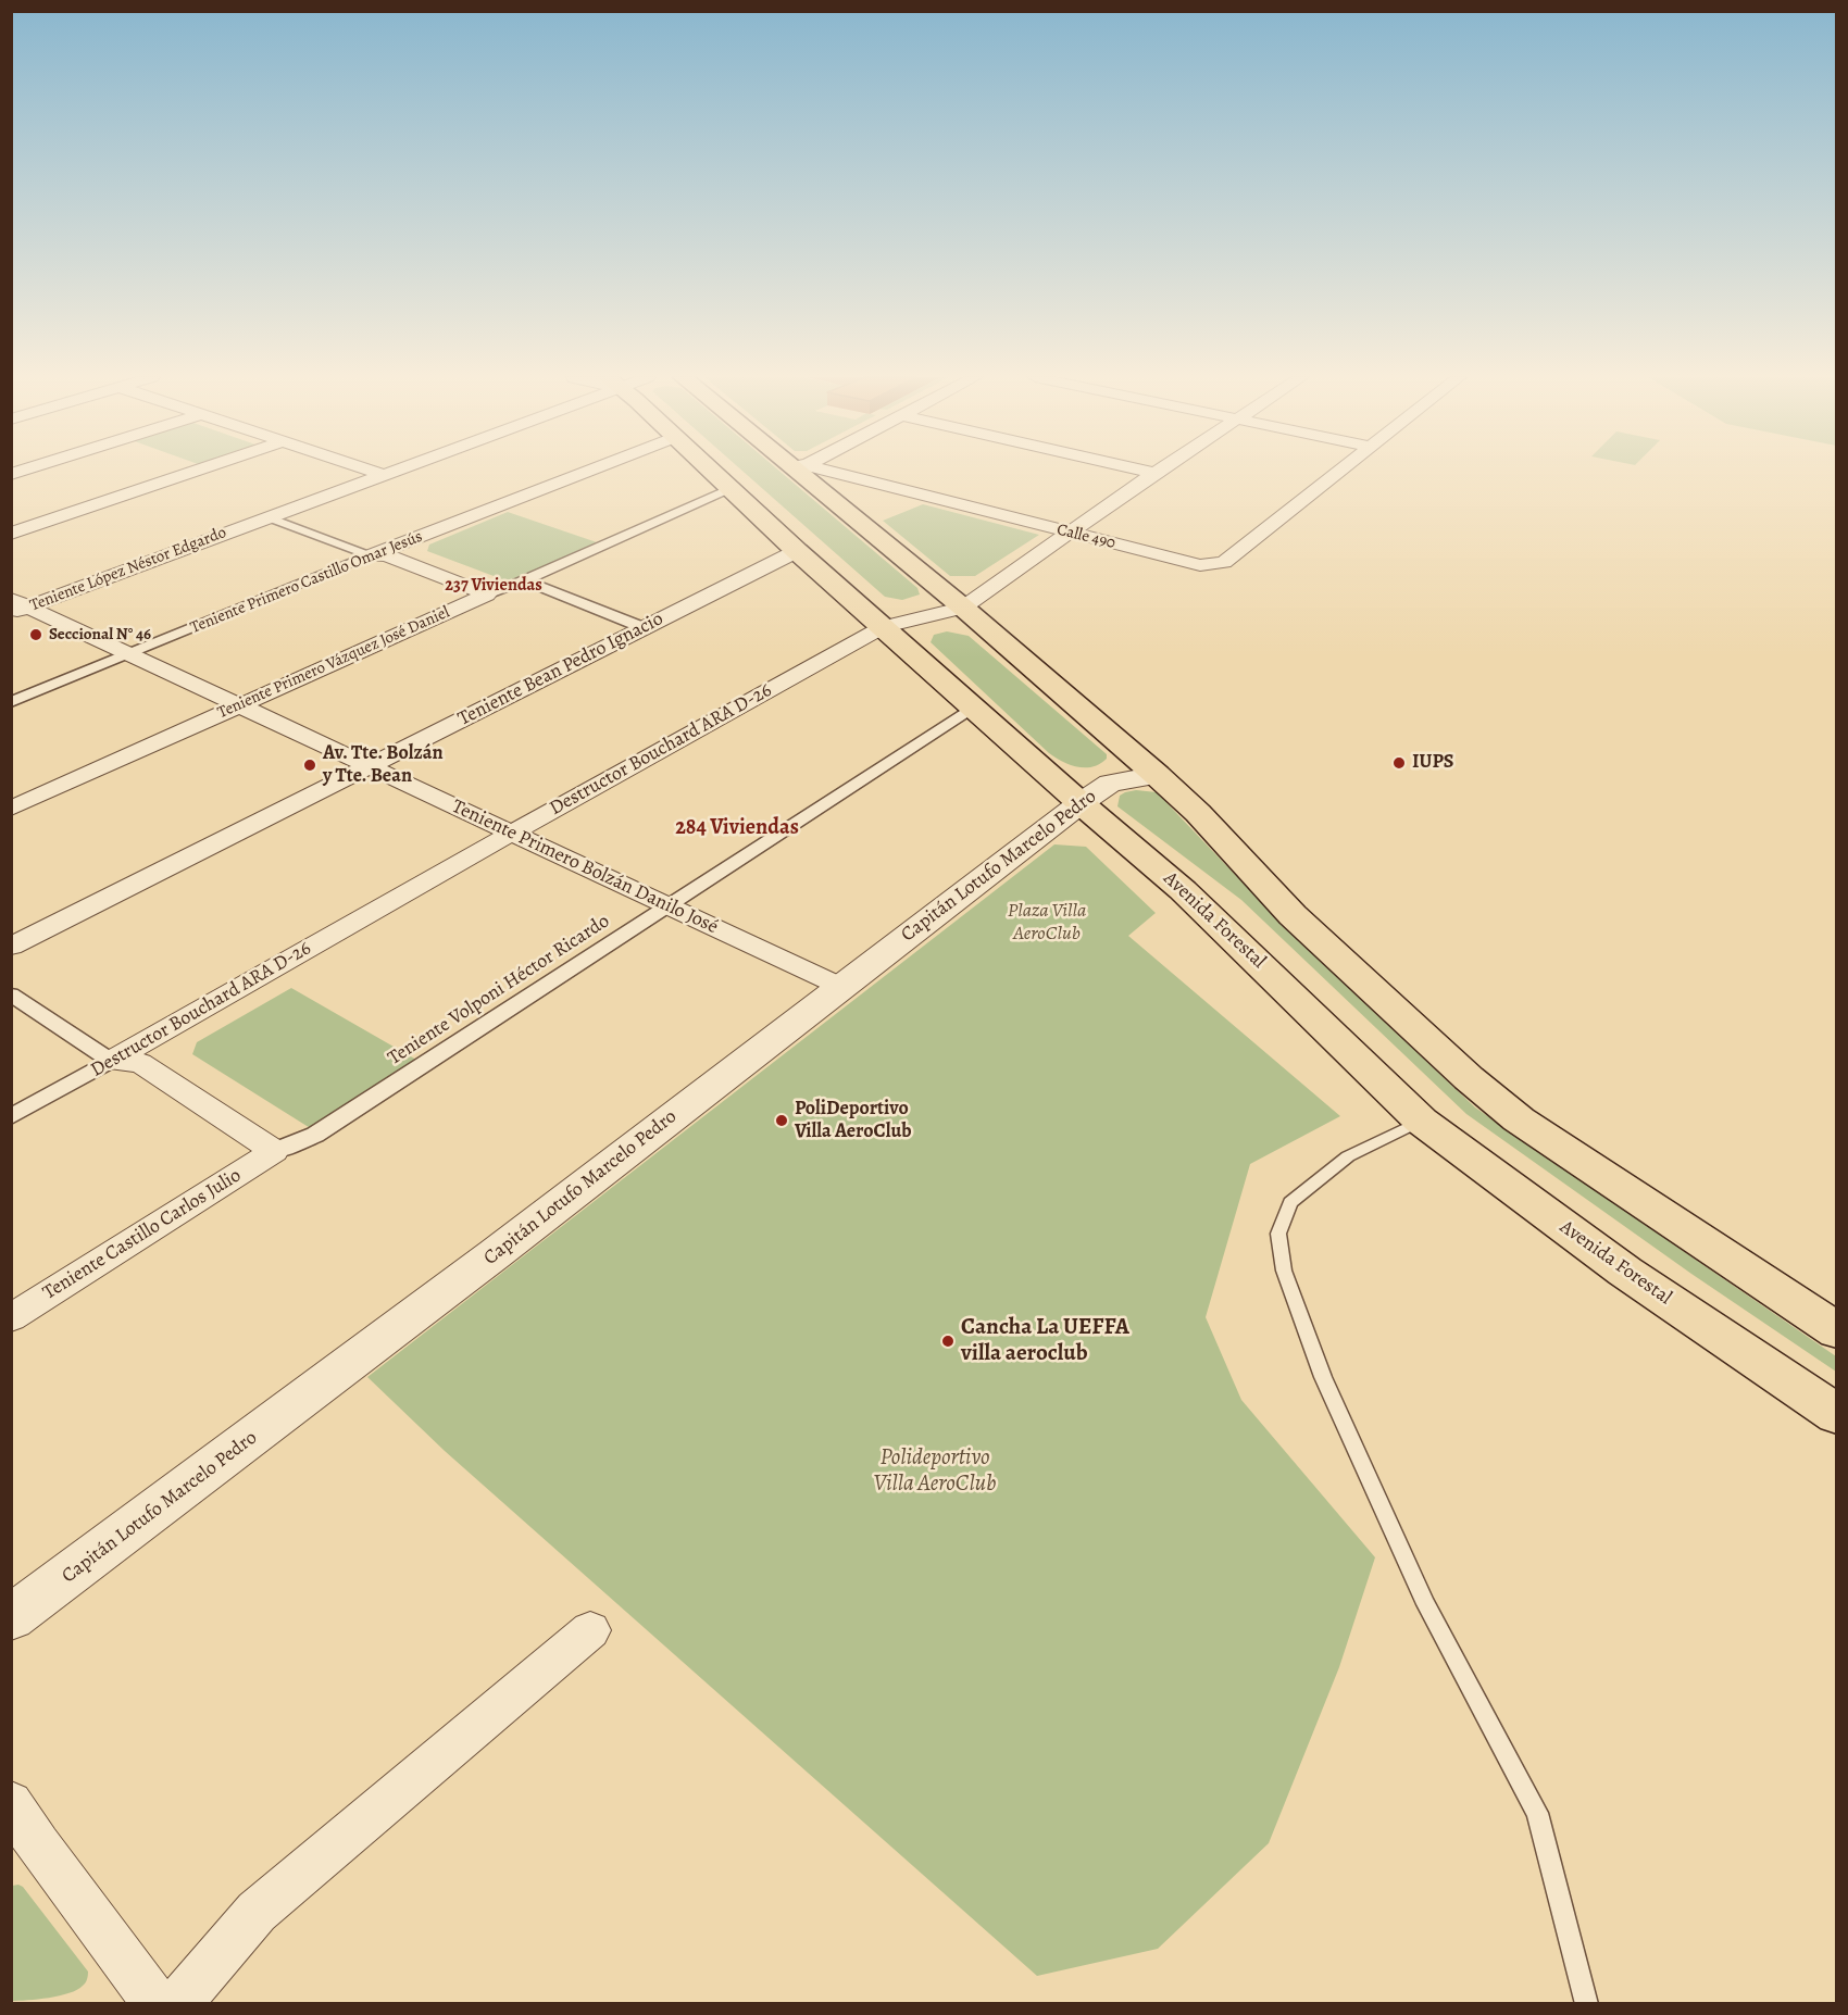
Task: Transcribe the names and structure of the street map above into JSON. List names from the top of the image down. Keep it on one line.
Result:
{"streets":{"main road":["Avenida Forestal"],"street":["Calle 490","Teniente López Néstor Edgardo","Teniente Primero Castillo Omar Jesús","Teniente Primero Vázquez José Daniel","Teniente Bean Pedro Ignacio","Destructor Bouchard ARA D-26","Capitán Lotufo Marcelo Pedro","Teniente Primero Bolzán Danilo José","Teniente Volponi Héctor Ricardo","Teniente Castillo Carlos Julio"]},"crossings":[["Calle 490","Destructor Bouchard ARA D-26"],["Teniente López Néstor Edgardo","Teniente Primero Bolzán Danilo José"],["Teniente Primero Castillo Omar Jesús","Teniente Primero Bolzán Danilo José"],["Teniente Primero Vázquez José Daniel","Teniente Primero Bolzán Danilo José"],["Teniente Primero Vázquez José Daniel","Avenida Forestal"],["Teniente Bean Pedro Ignacio","Teniente Primero Bolzán Danilo José"],["Teniente Bean Pedro Ignacio","Avenida Forestal"],["Destructor Bouchard ARA D-26","Teniente Primero Bolzán Danilo José"],["Destructor Bouchard ARA D-26","Avenida Forestal"],["Capitán Lotufo Marcelo Pedro","Teniente Primero Bolzán Danilo José"],["Capitán Lotufo Marcelo Pedro","Avenida Forestal"],["Teniente Primero Bolzán Danilo José","Teniente Volponi Héctor Ricardo"],["Avenida Forestal","Teniente Volponi Héctor Ricardo"],["Teniente Volponi Héctor Ricardo","Teniente Castillo Carlos Julio"]],"districts":["237 Viviendas","284 Viviendas"],"parks":["Plaza Villa AeroClub","Polideportivo Villa AeroClub"],"places":["Seccional N° 46","IUPS","Av. Tte. Bolzán y Tte. Bean","PoliDeportivo Villa AeroClub","Cancha La UEFFA villa aeroclub"]}
